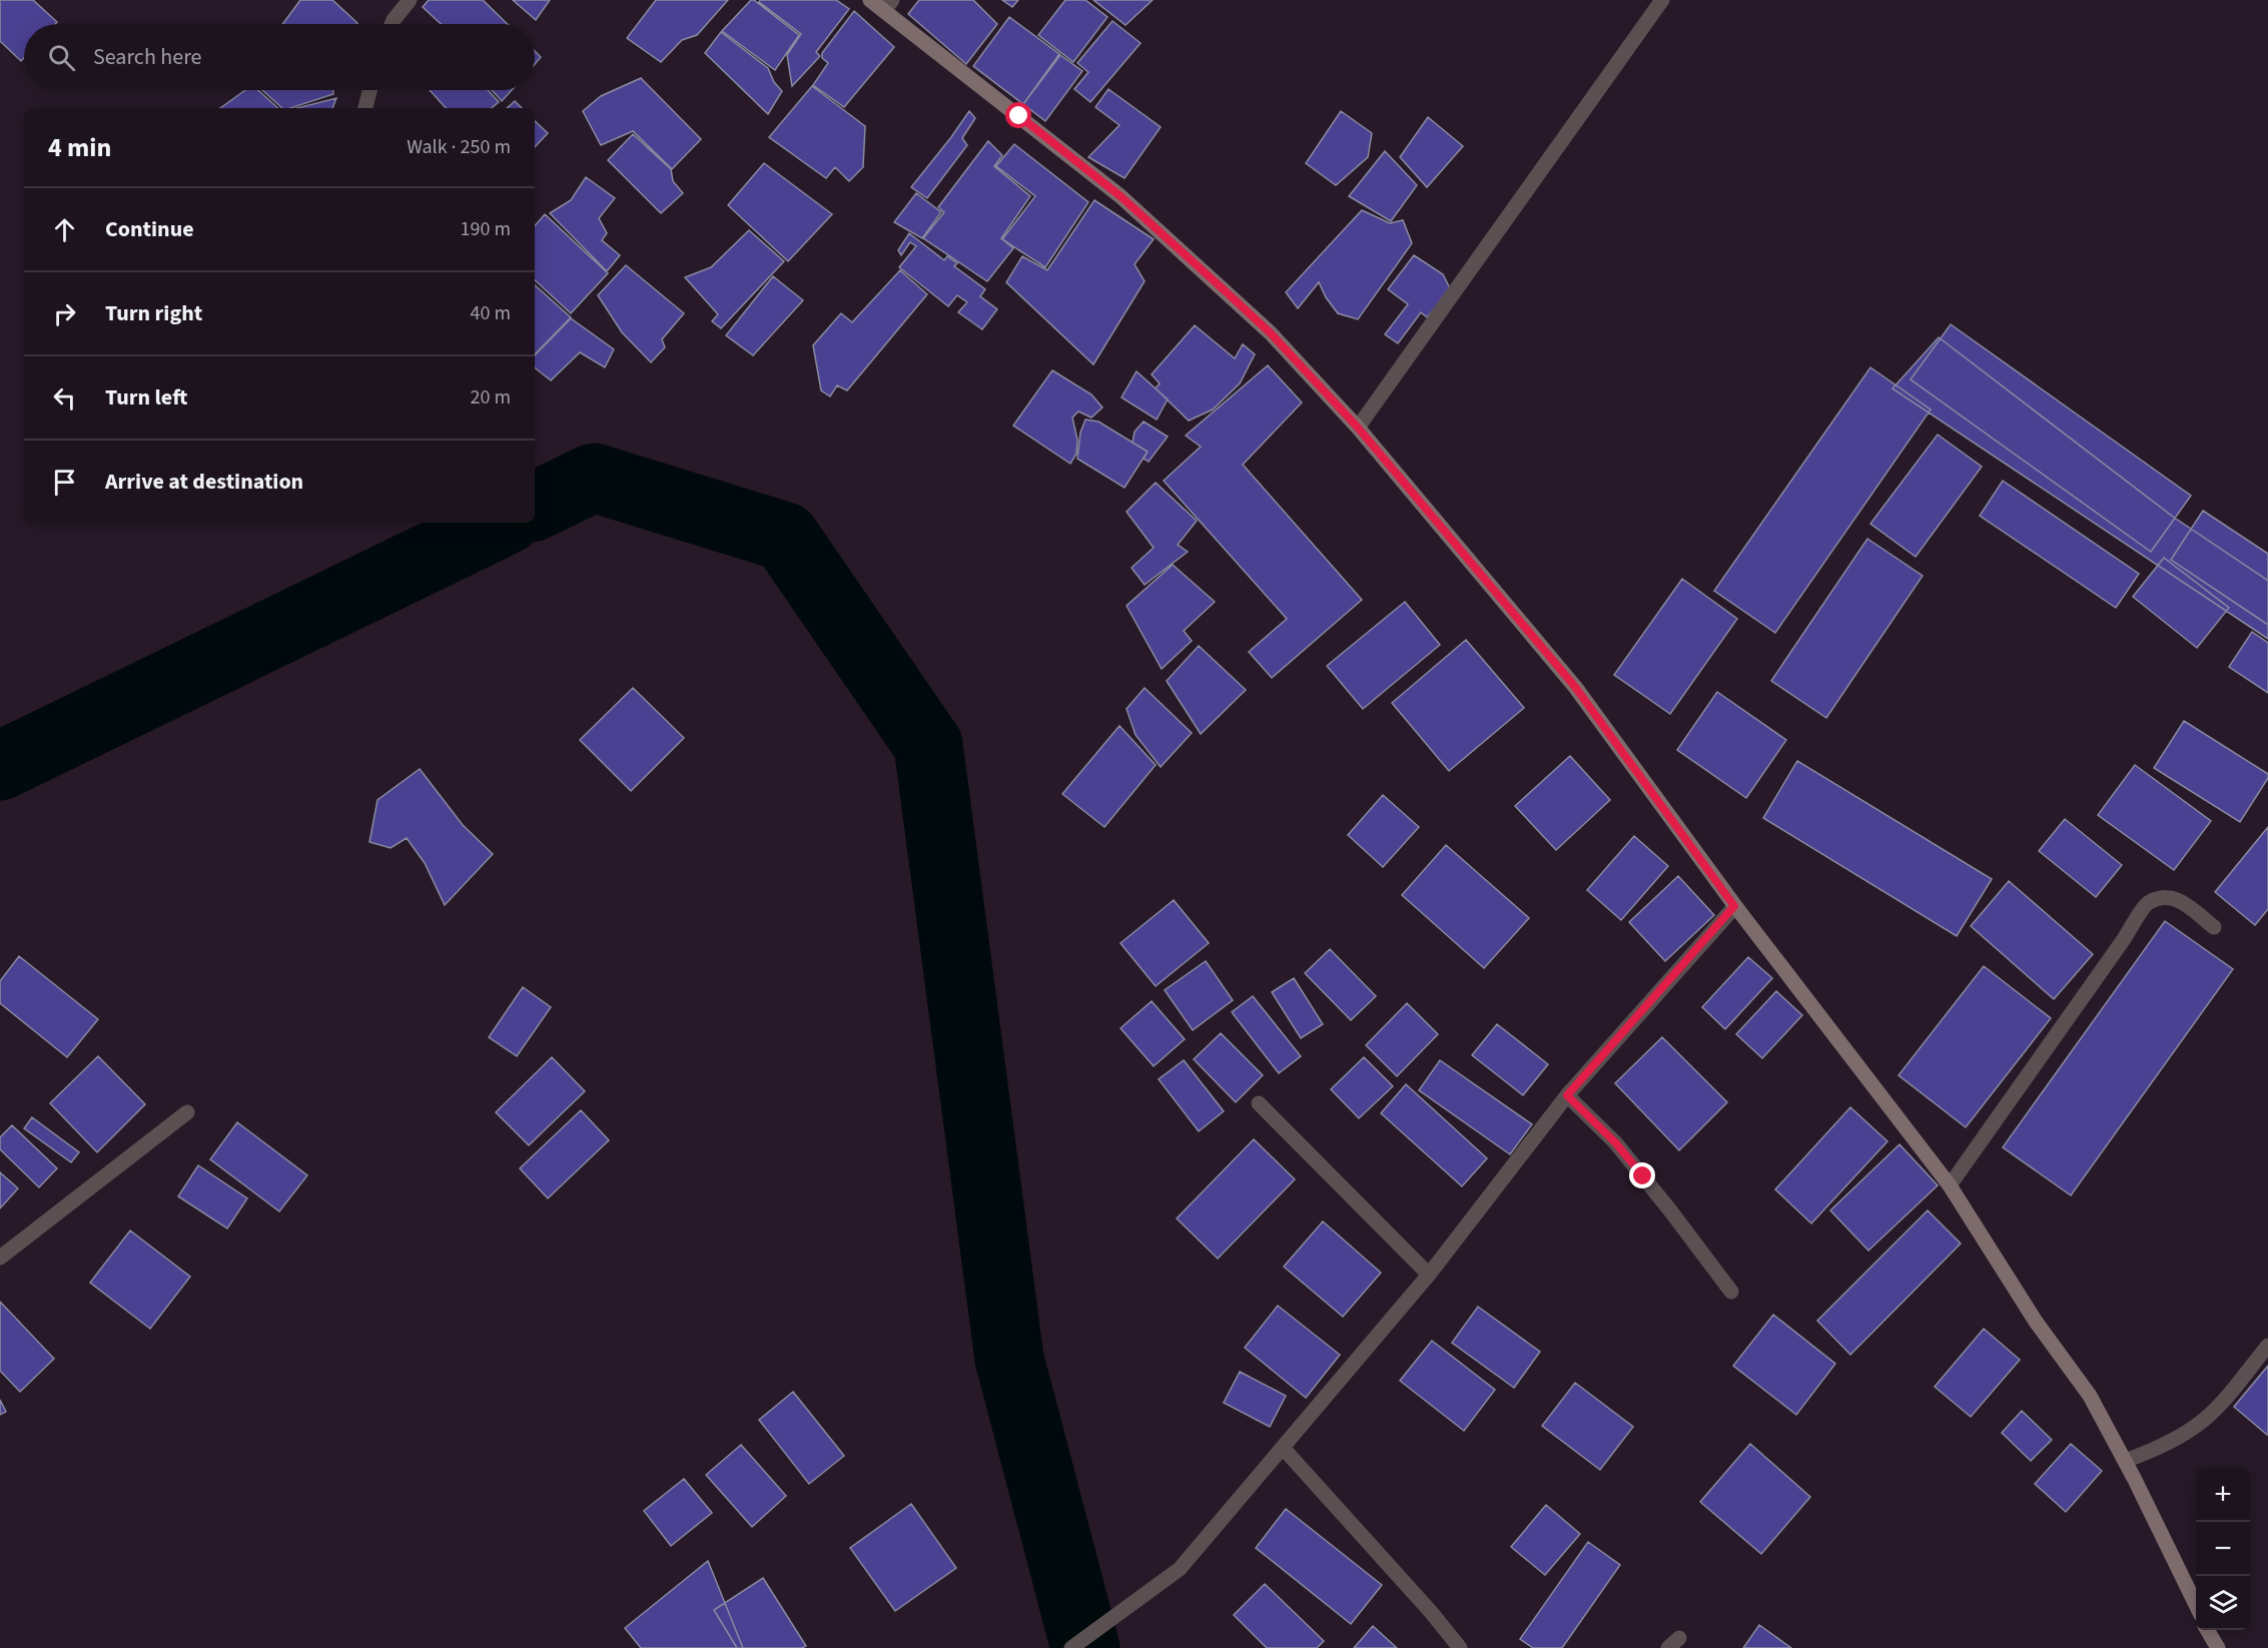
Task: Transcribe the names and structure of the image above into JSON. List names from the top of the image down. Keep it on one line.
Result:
{"page":{"search":"Search here","heading":["4 min","Walk · 250 m"],"list":[["Continue","190 m"],["Turn right","40 m"],["Turn left","20 m"],"Arrive at destination"],"map_buttons":["+","−"]}}
